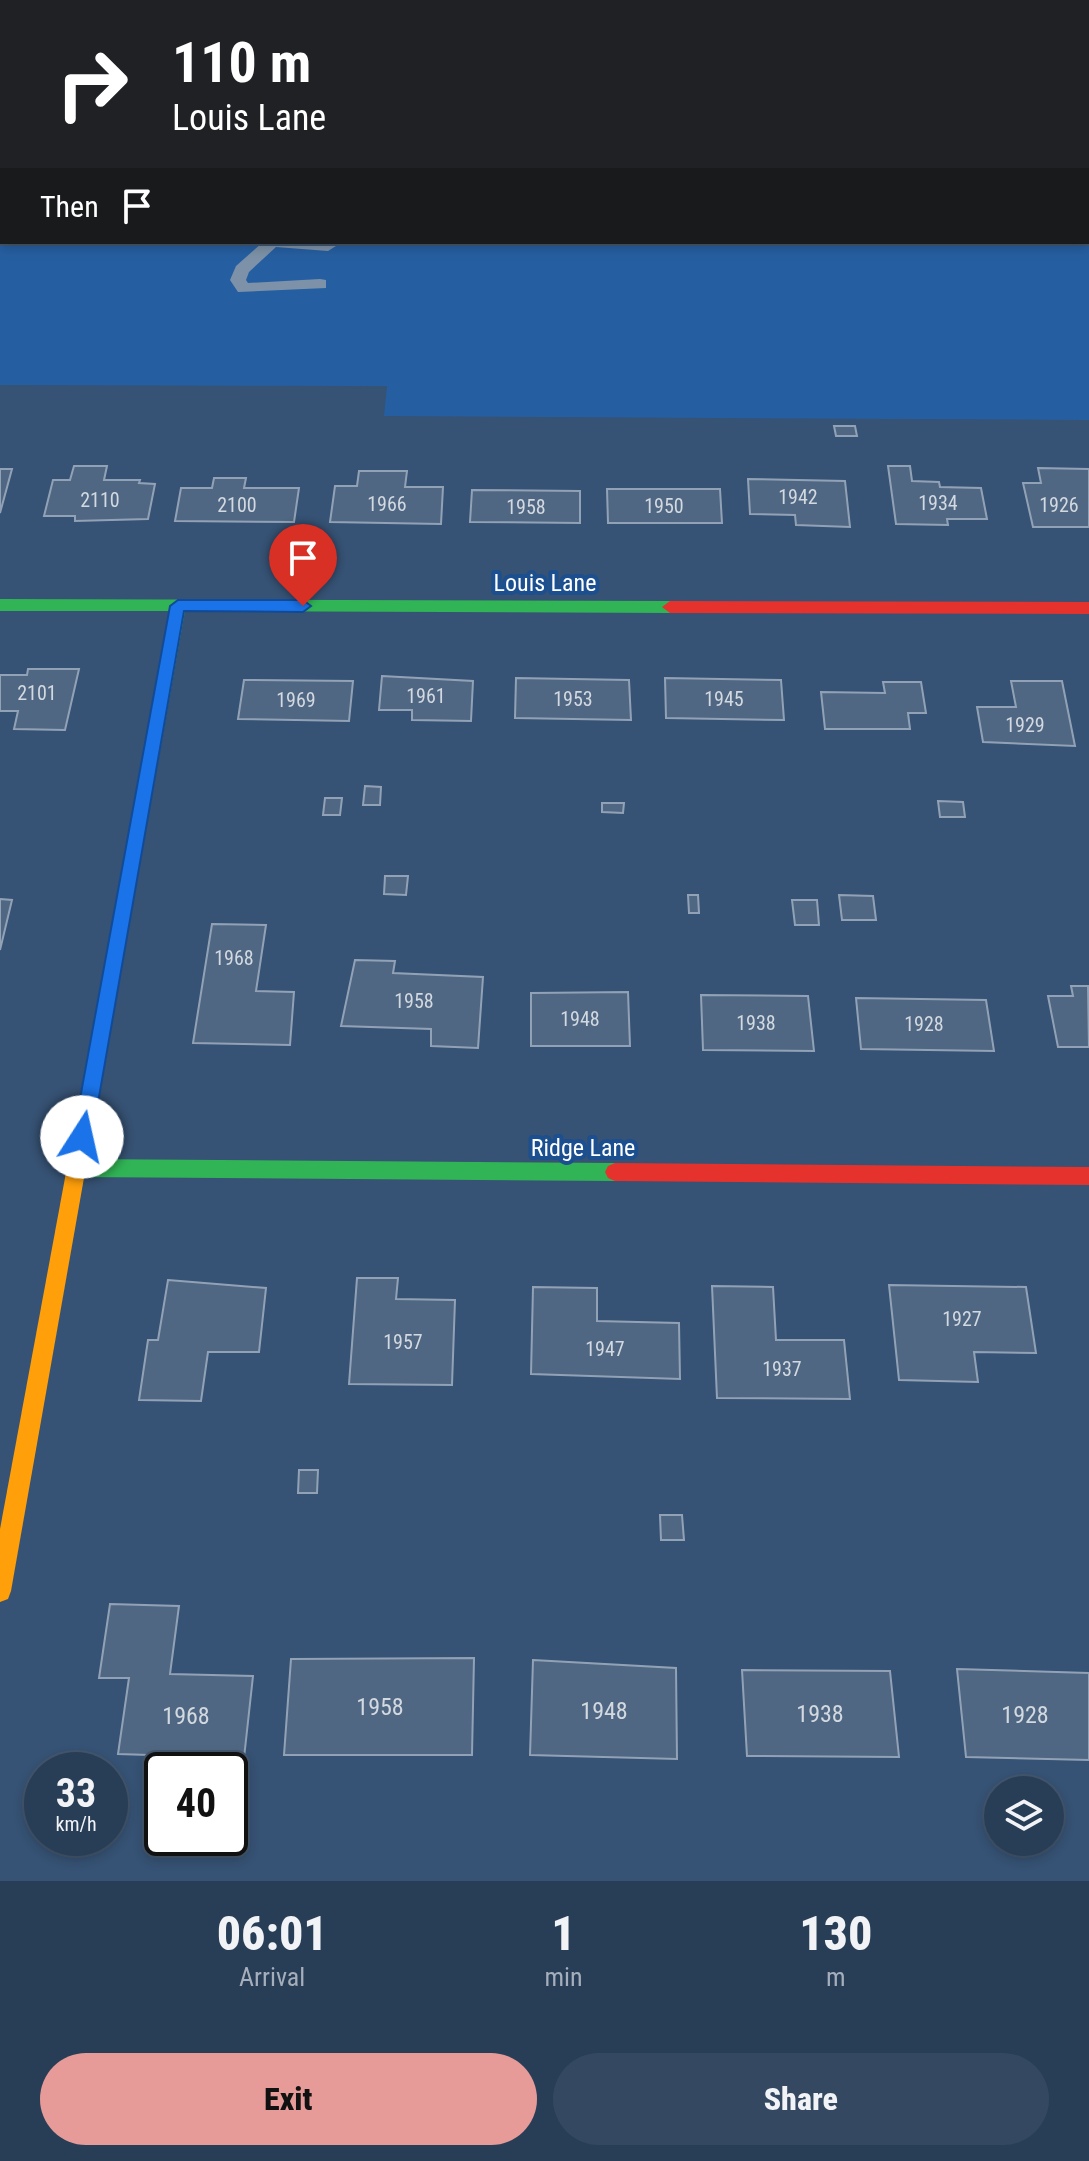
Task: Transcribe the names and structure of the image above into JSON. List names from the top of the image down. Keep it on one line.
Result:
{"streets":{"street":["Louis Lane","Ridge Lane"]},"house_numbers":["1942","2110","1934","1966","2100","1926","1950","1958","2101","1961","1953","1945","1969","1929","1968","1958","1948","1938","1928","1927","1957","1947","1937","1958","1948","1938","1928","1968"],"page":{"turn":["110 m","Louis Lane"],"then":"Then","speed":"33 km/h","limit":"40","eta":["06:01","Arrival","1","min","130","m"],"buttons":["Exit","Share"]}}
